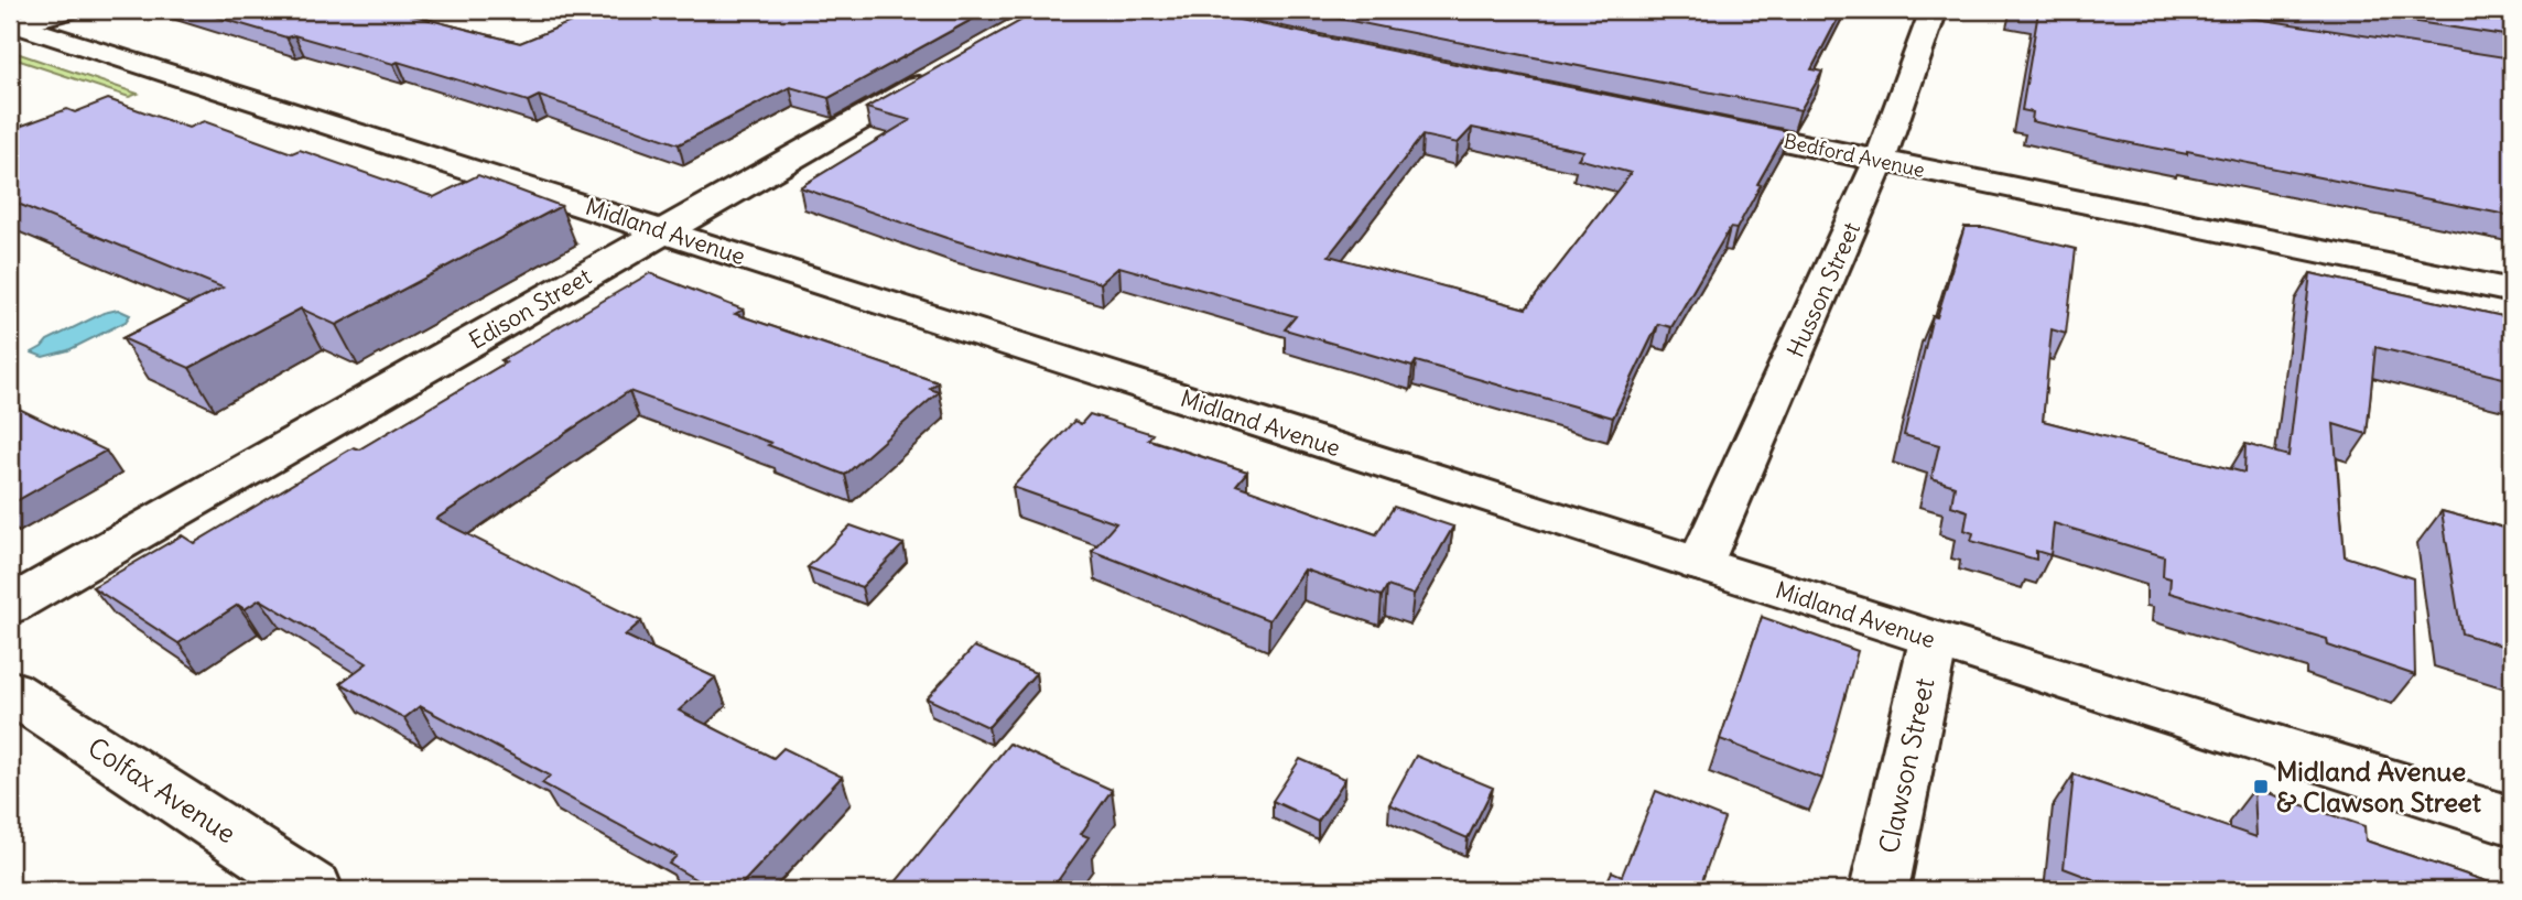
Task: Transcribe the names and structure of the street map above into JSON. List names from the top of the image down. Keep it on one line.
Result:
{"streets":{"street":["Bedford Avenue","Midland Avenue","Husson Street","Edison Street","Clawson Street","Colfax Avenue"]},"crossings":[["Bedford Avenue","Husson Street"],["Midland Avenue","Husson Street"],["Midland Avenue","Edison Street"],["Midland Avenue","Clawson Street"]],"places":{"transit":["Midland Avenue & Clawson Street"]}}
